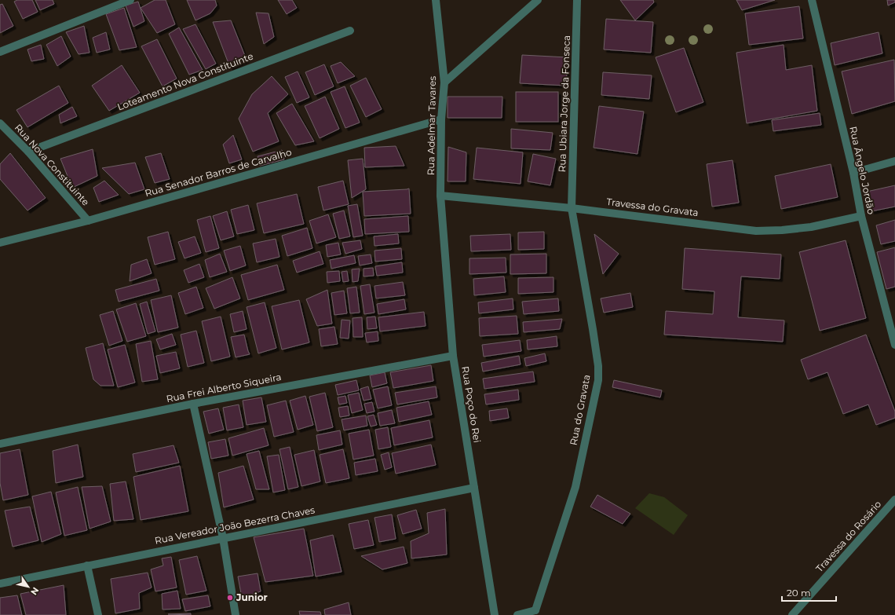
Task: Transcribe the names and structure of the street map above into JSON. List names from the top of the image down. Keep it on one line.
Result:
{"streets":{"street":["Loteamento Nova Constituinte","Rua Ubiara Jorge da Fonseca","Rua Adelmar Tavares","Rua Nova Constituinte","Rua Ângelo Jordão","Rua Senador Barros de Carvalho","Travessa do Gravata","Rua Frei Alberto Siqueira","Rua Poço do Rei","Rua do Gravata","Rua Vereador João Bezerra Chaves","Travessa do Rosário"]},"crossings":[["Loteamento Nova Constituinte","Rua Nova Constituinte"],["Rua Ubiara Jorge da Fonseca","Travessa do Gravata"],["Rua Ubiara Jorge da Fonseca","Rua do Gravata"],["Rua Adelmar Tavares","Rua Senador Barros de Carvalho"],["Rua Adelmar Tavares","Travessa do Gravata"],["Rua Adelmar Tavares","Rua Poço do Rei"],["Rua Nova Constituinte","Rua Senador Barros de Carvalho"],["Rua Ângelo Jordão","Travessa do Gravata"],["Travessa do Gravata","Rua Poço do Rei"],["Travessa do Gravata","Rua do Gravata"],["Rua Frei Alberto Siqueira","Rua Poço do Rei"],["Rua Poço do Rei","Rua Vereador João Bezerra Chaves"]],"places":["Junior"],"scale_bar":"20 m","north":"bottom right"}
